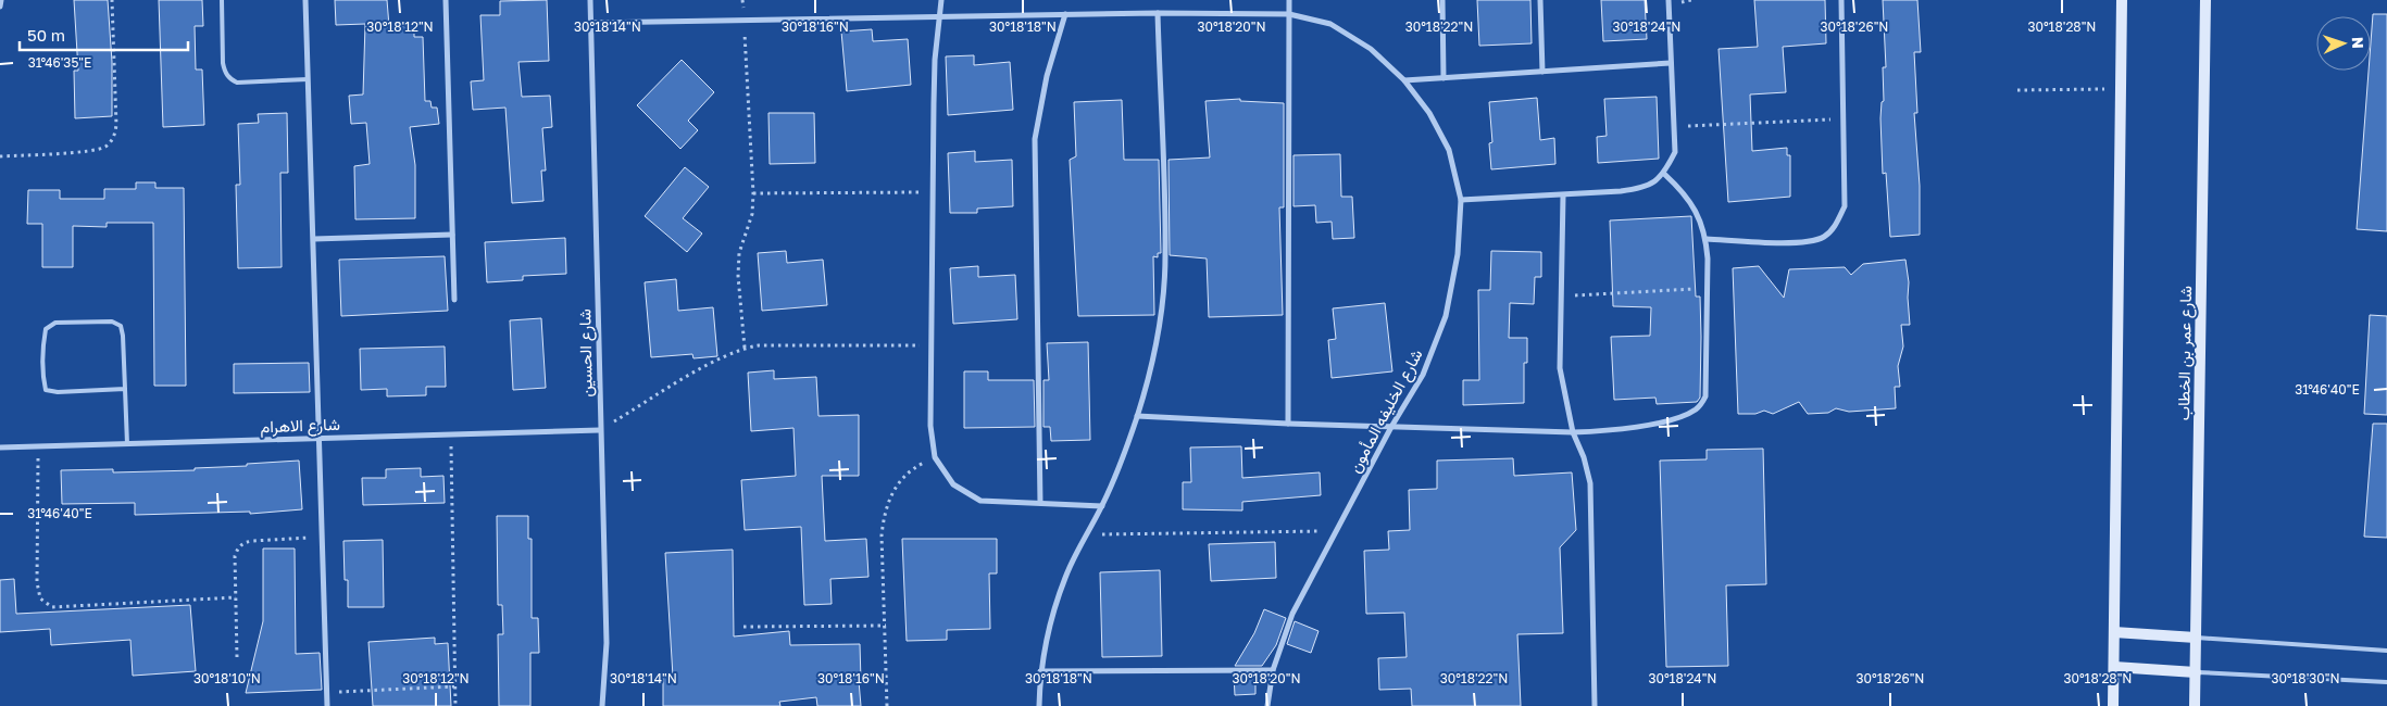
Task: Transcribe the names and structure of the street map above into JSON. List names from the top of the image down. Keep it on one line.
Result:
{"streets":{"street":["شارع الحسين","شارع عمر بن الخطاب","شارع الخليفه المأمون","شارع الاهرام"]},"crossings":[["شارع الحسين","شارع الخليفه المأمون"],["شارع الحسين","شارع الاهرام"]],"scale_bar":"50 m","north":"right","coordinates":["30°18'12\"N","30°18'14\"N","30°18'16\"N","30°18'18\"N","30°18'20\"N","30°18'22\"N","30°18'24\"N","30°18'26\"N","30°18'28\"N","31°46'35\"E","31°46'40\"E","30°18'10\"N","30°18'30\"N"]}
